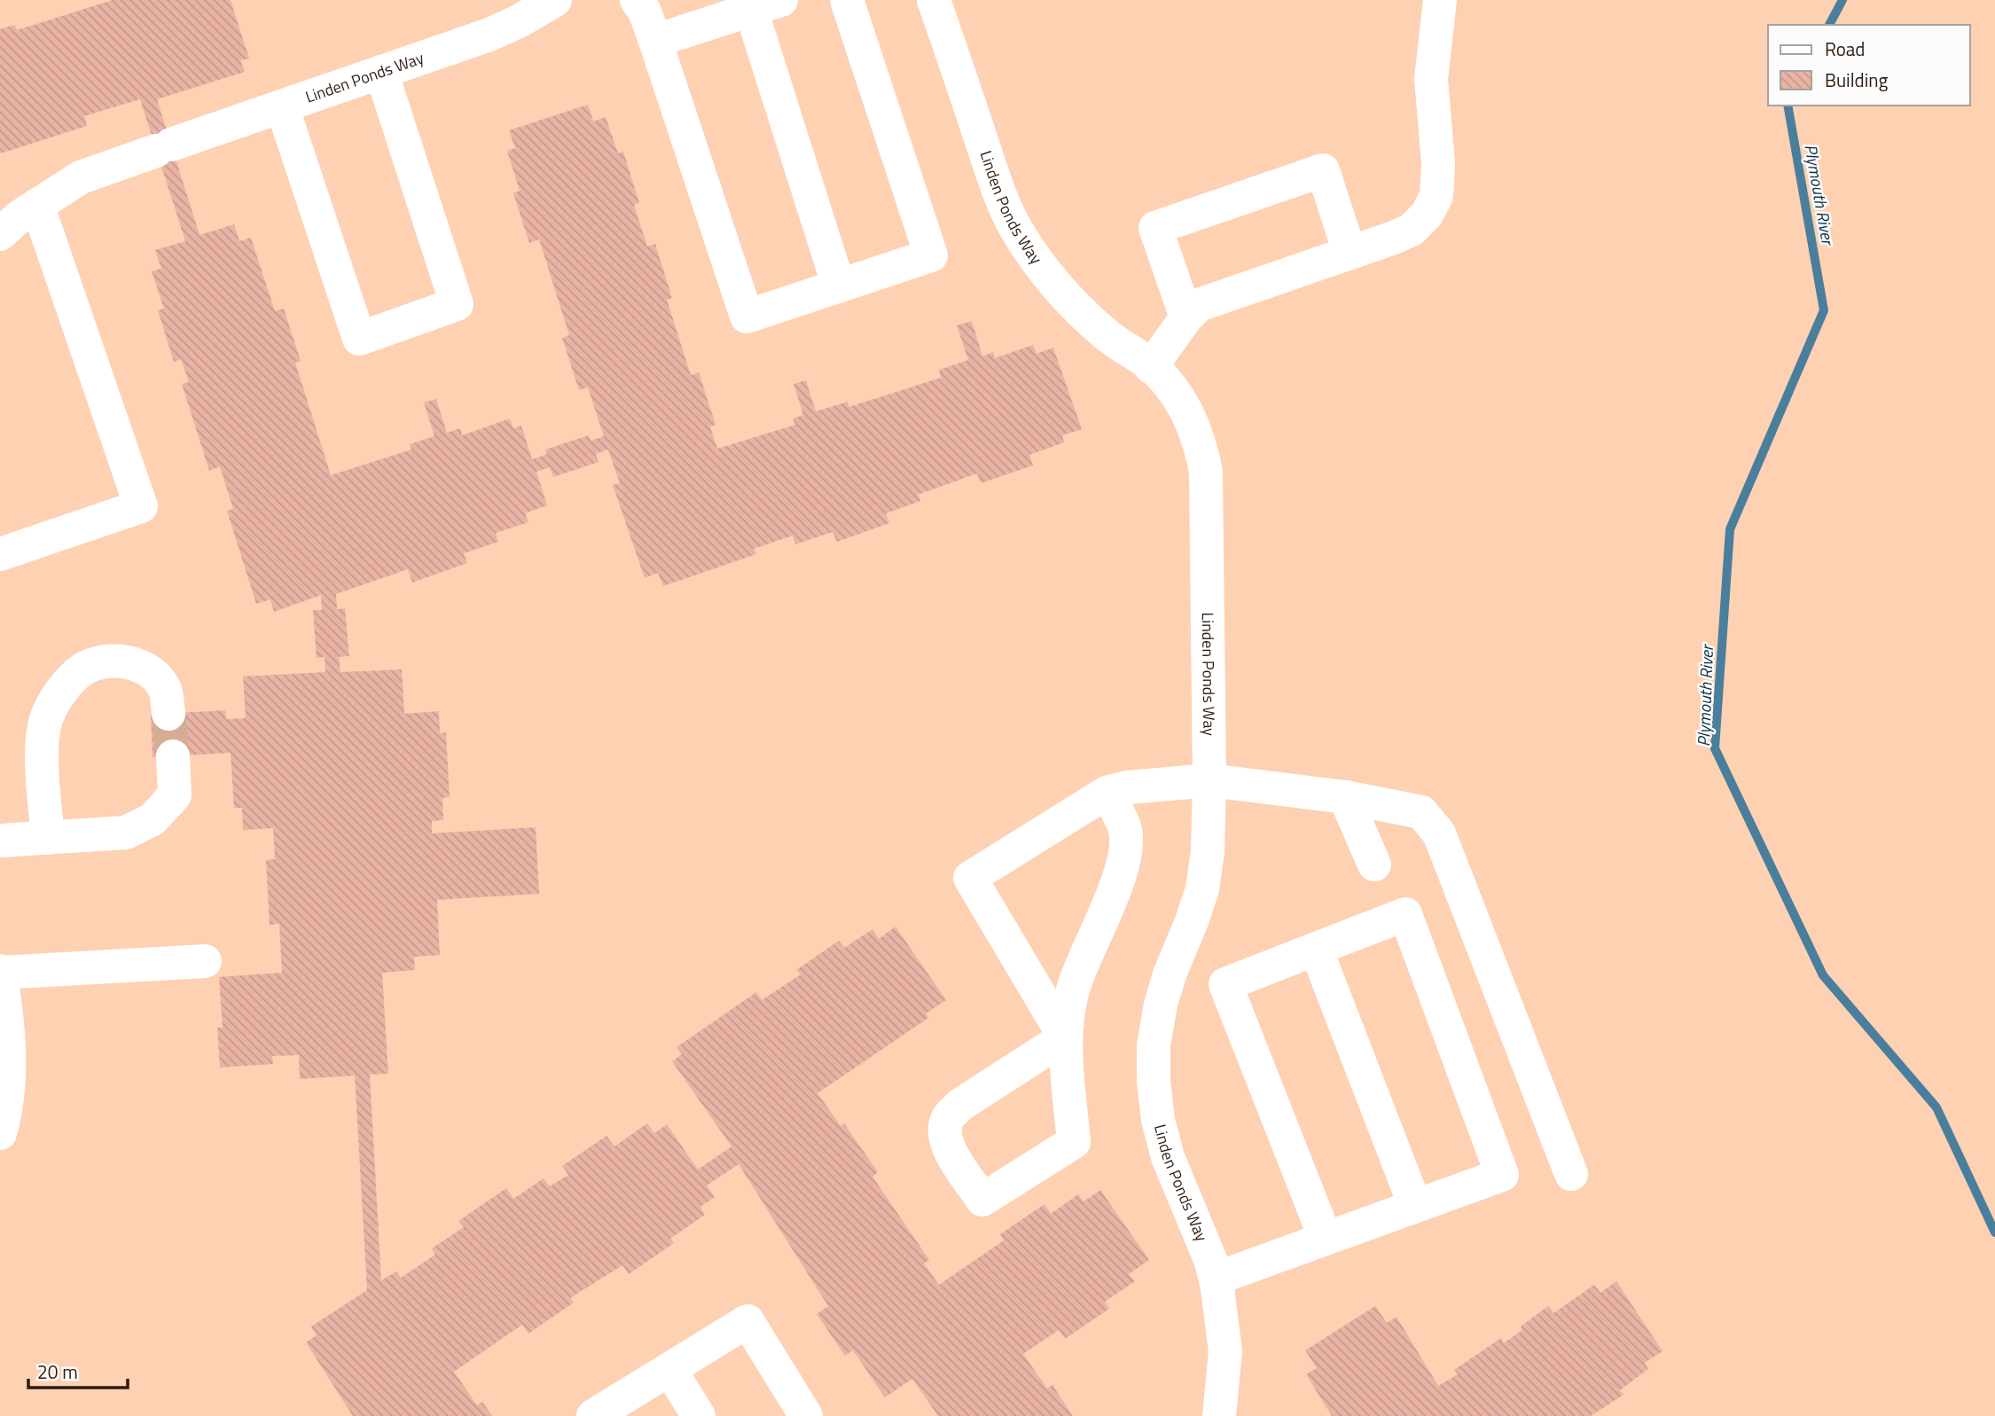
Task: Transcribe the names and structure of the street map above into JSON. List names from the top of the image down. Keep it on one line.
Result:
{"streets":{"street":["Linden Ponds Way"]},"water":["Plymouth River"],"legend":["Road","Building"],"scale_bar":"20 m"}
